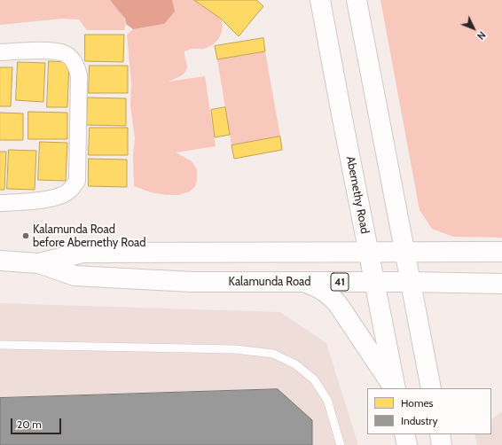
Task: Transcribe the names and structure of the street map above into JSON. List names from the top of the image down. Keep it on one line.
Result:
{"streets":{"main road":["Abernethy Road","Kalamunda Road","41"]},"crossings":[["Abernethy Road","Kalamunda Road"]],"places":["Kalamunda Road before Abernethy Road"],"legend":["Homes","Industry"],"scale_bar":"20 m","north":"bottom right"}
